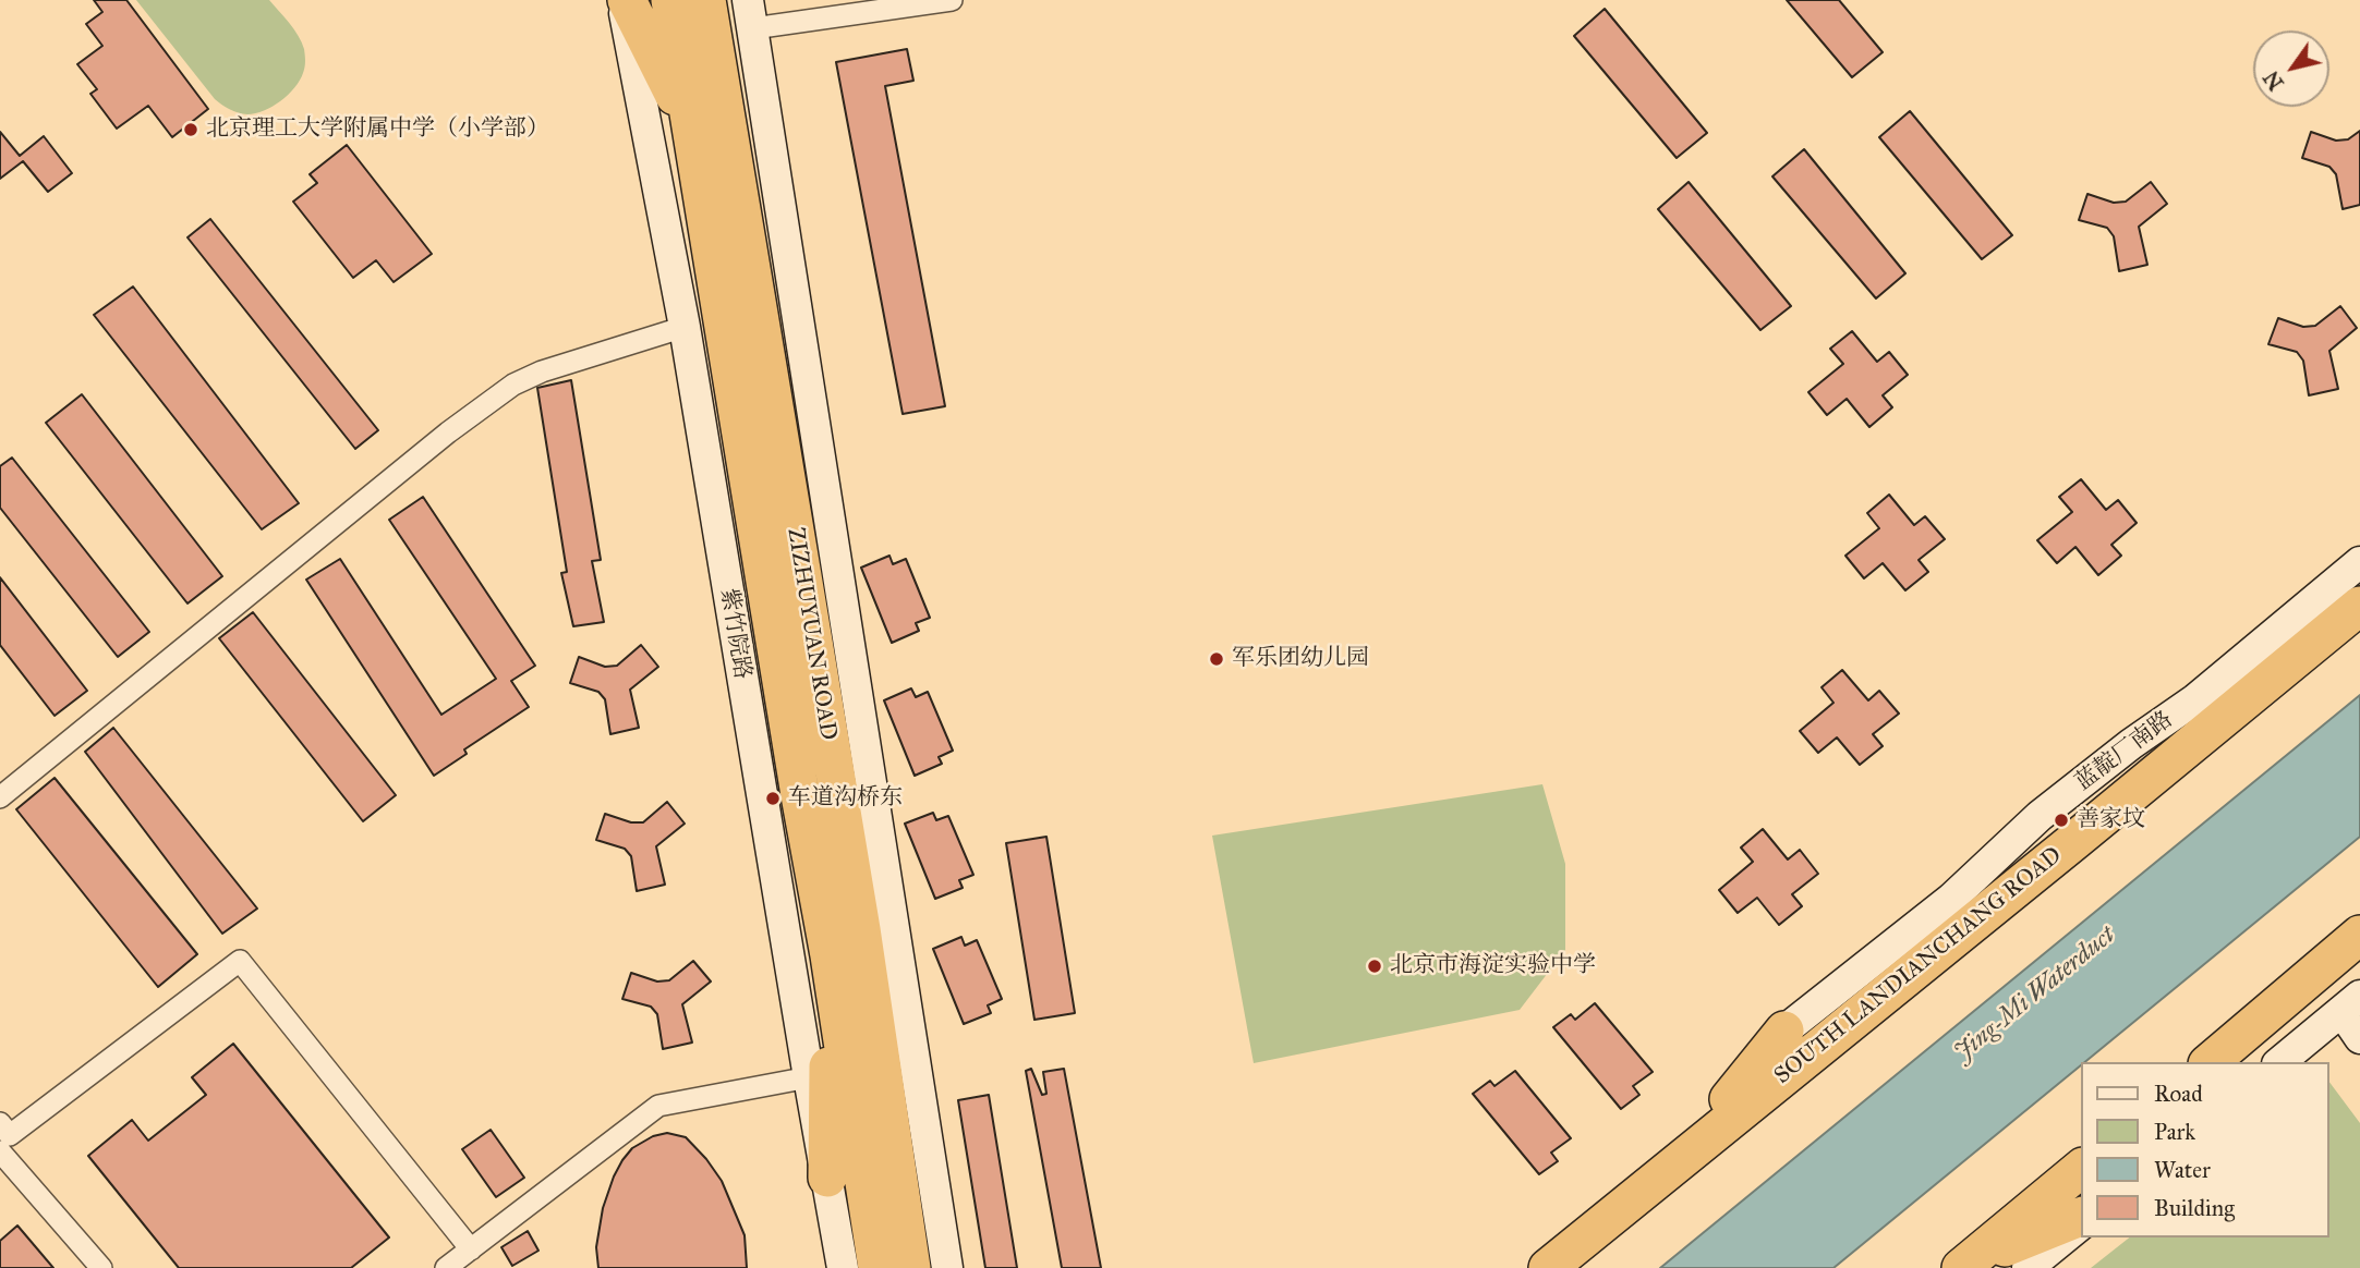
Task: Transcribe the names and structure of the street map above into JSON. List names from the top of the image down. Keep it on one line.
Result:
{"streets":{"highway":["ZIZHUYUAN ROAD","SOUTH LANDIANCHANG ROAD"],"street":["紫竹院路","蓝靛厂南路"]},"water":["Jing-Mi Waterduct"],"places":["北京理工大学附属中学（小学部）","军乐团幼儿园","车道沟桥东","善家坟","北京市海淀实验中学"],"legend":["Road","Park","Water","Building"],"north":"bottom left"}
